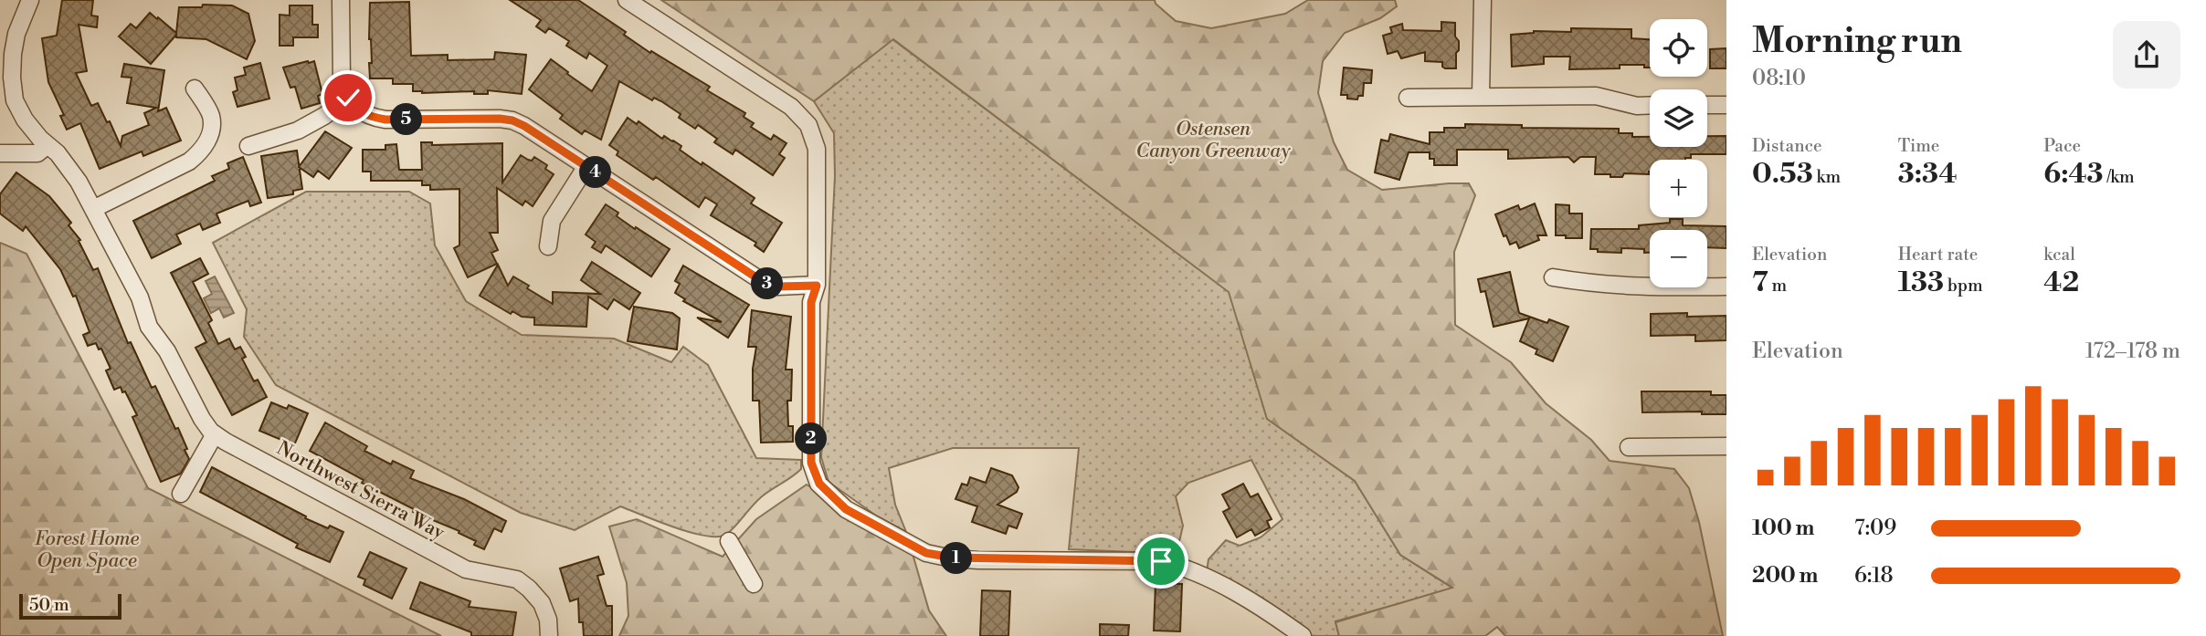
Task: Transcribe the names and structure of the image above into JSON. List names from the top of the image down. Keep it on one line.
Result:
{"streets":{"street":["Northwest Sierra Way"]},"parks":["Ostensen Canyon Greenway","Forest Home Open Space"],"scale_bar":"50 m","page":{"heading":["Morning run","08:10"],"map_buttons":["+","−"],"pins":["5","4","3","2","1"],"stats":[["Distance","0.53 km"],["Time","3:34"],["Pace","6:43 /km"],["Elevation","7 m"],["Heart rate","133 bpm"],["kcal","42"]],"chart":["Elevation","172–178 m"],"list":[{"name":"100 m","note":"7:09"},{"name":"200 m","note":"6:18"}],"scale":"50 m"}}
